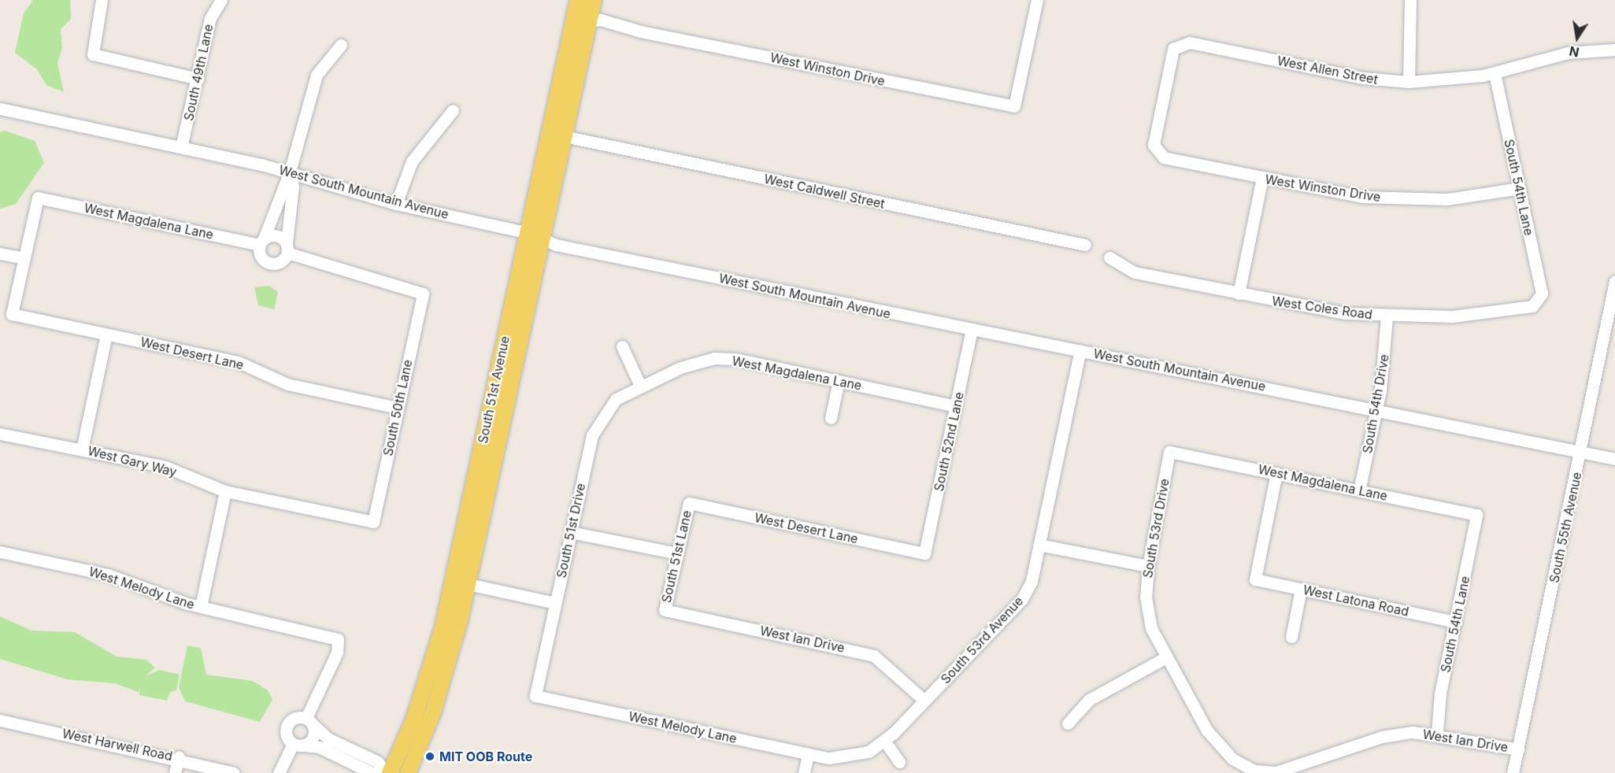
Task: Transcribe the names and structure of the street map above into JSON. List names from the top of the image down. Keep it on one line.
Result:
{"streets":{"main road":["South 51st Avenue"],"street":["West Winston Drive","West Allen Street","South 49th Lane","South 54th Lane","West Caldwell Street","West South Mountain Avenue","West Magdalena Lane","West Coles Road","West Desert Lane","South 54th Drive","South 50th Lane","South 52nd Lane","West Gary Way","South 55th Avenue","South 53rd Drive","South 51st Drive","South 51st Lane","West Melody Lane","West Latona Road","West Ian Drive","South 53rd Avenue","West Harwell Road"]},"crossings":[["West Winston Drive","West Allen Street"],["West Winston Drive","South 54th Lane"],["West Winston Drive","South 51st Avenue"],["West Allen Street","South 54th Lane"],["South 49th Lane","West South Mountain Avenue"],["South 54th Lane","West Magdalena Lane"],["South 54th Lane","West Coles Road"],["South 54th Lane","West Latona Road"],["South 54th Lane","West Ian Drive"],["West Caldwell Street","South 51st Avenue"],["West South Mountain Avenue","South 51st Avenue"],["West South Mountain Avenue","South 54th Drive"],["West South Mountain Avenue","South 52nd Lane"],["West South Mountain Avenue","South 55th Avenue"],["West South Mountain Avenue","South 53rd Avenue"],["West Magdalena Lane","West Desert Lane"],["West Magdalena Lane","South 54th Drive"],["West Magdalena Lane","South 50th Lane"],["West Magdalena Lane","South 52nd Lane"],["West Magdalena Lane","South 53rd Drive"],["West Magdalena Lane","South 51st Drive"],["West Magdalena Lane","West Latona Road"],["West Coles Road","South 54th Drive"],["West Desert Lane","South 50th Lane"],["West Desert Lane","South 52nd Lane"],["West Desert Lane","South 51st Lane"],["South 50th Lane","West Gary Way"],["South 55th Avenue","West Ian Drive"],["South 53rd Drive","West Ian Drive"],["South 51st Drive","West Melody Lane"],["South 51st Lane","West Ian Drive"],["West Melody Lane","South 53rd Avenue"],["West Ian Drive","South 53rd Avenue"]],"places":["MIT OOB Route"],"north":"bottom"}
